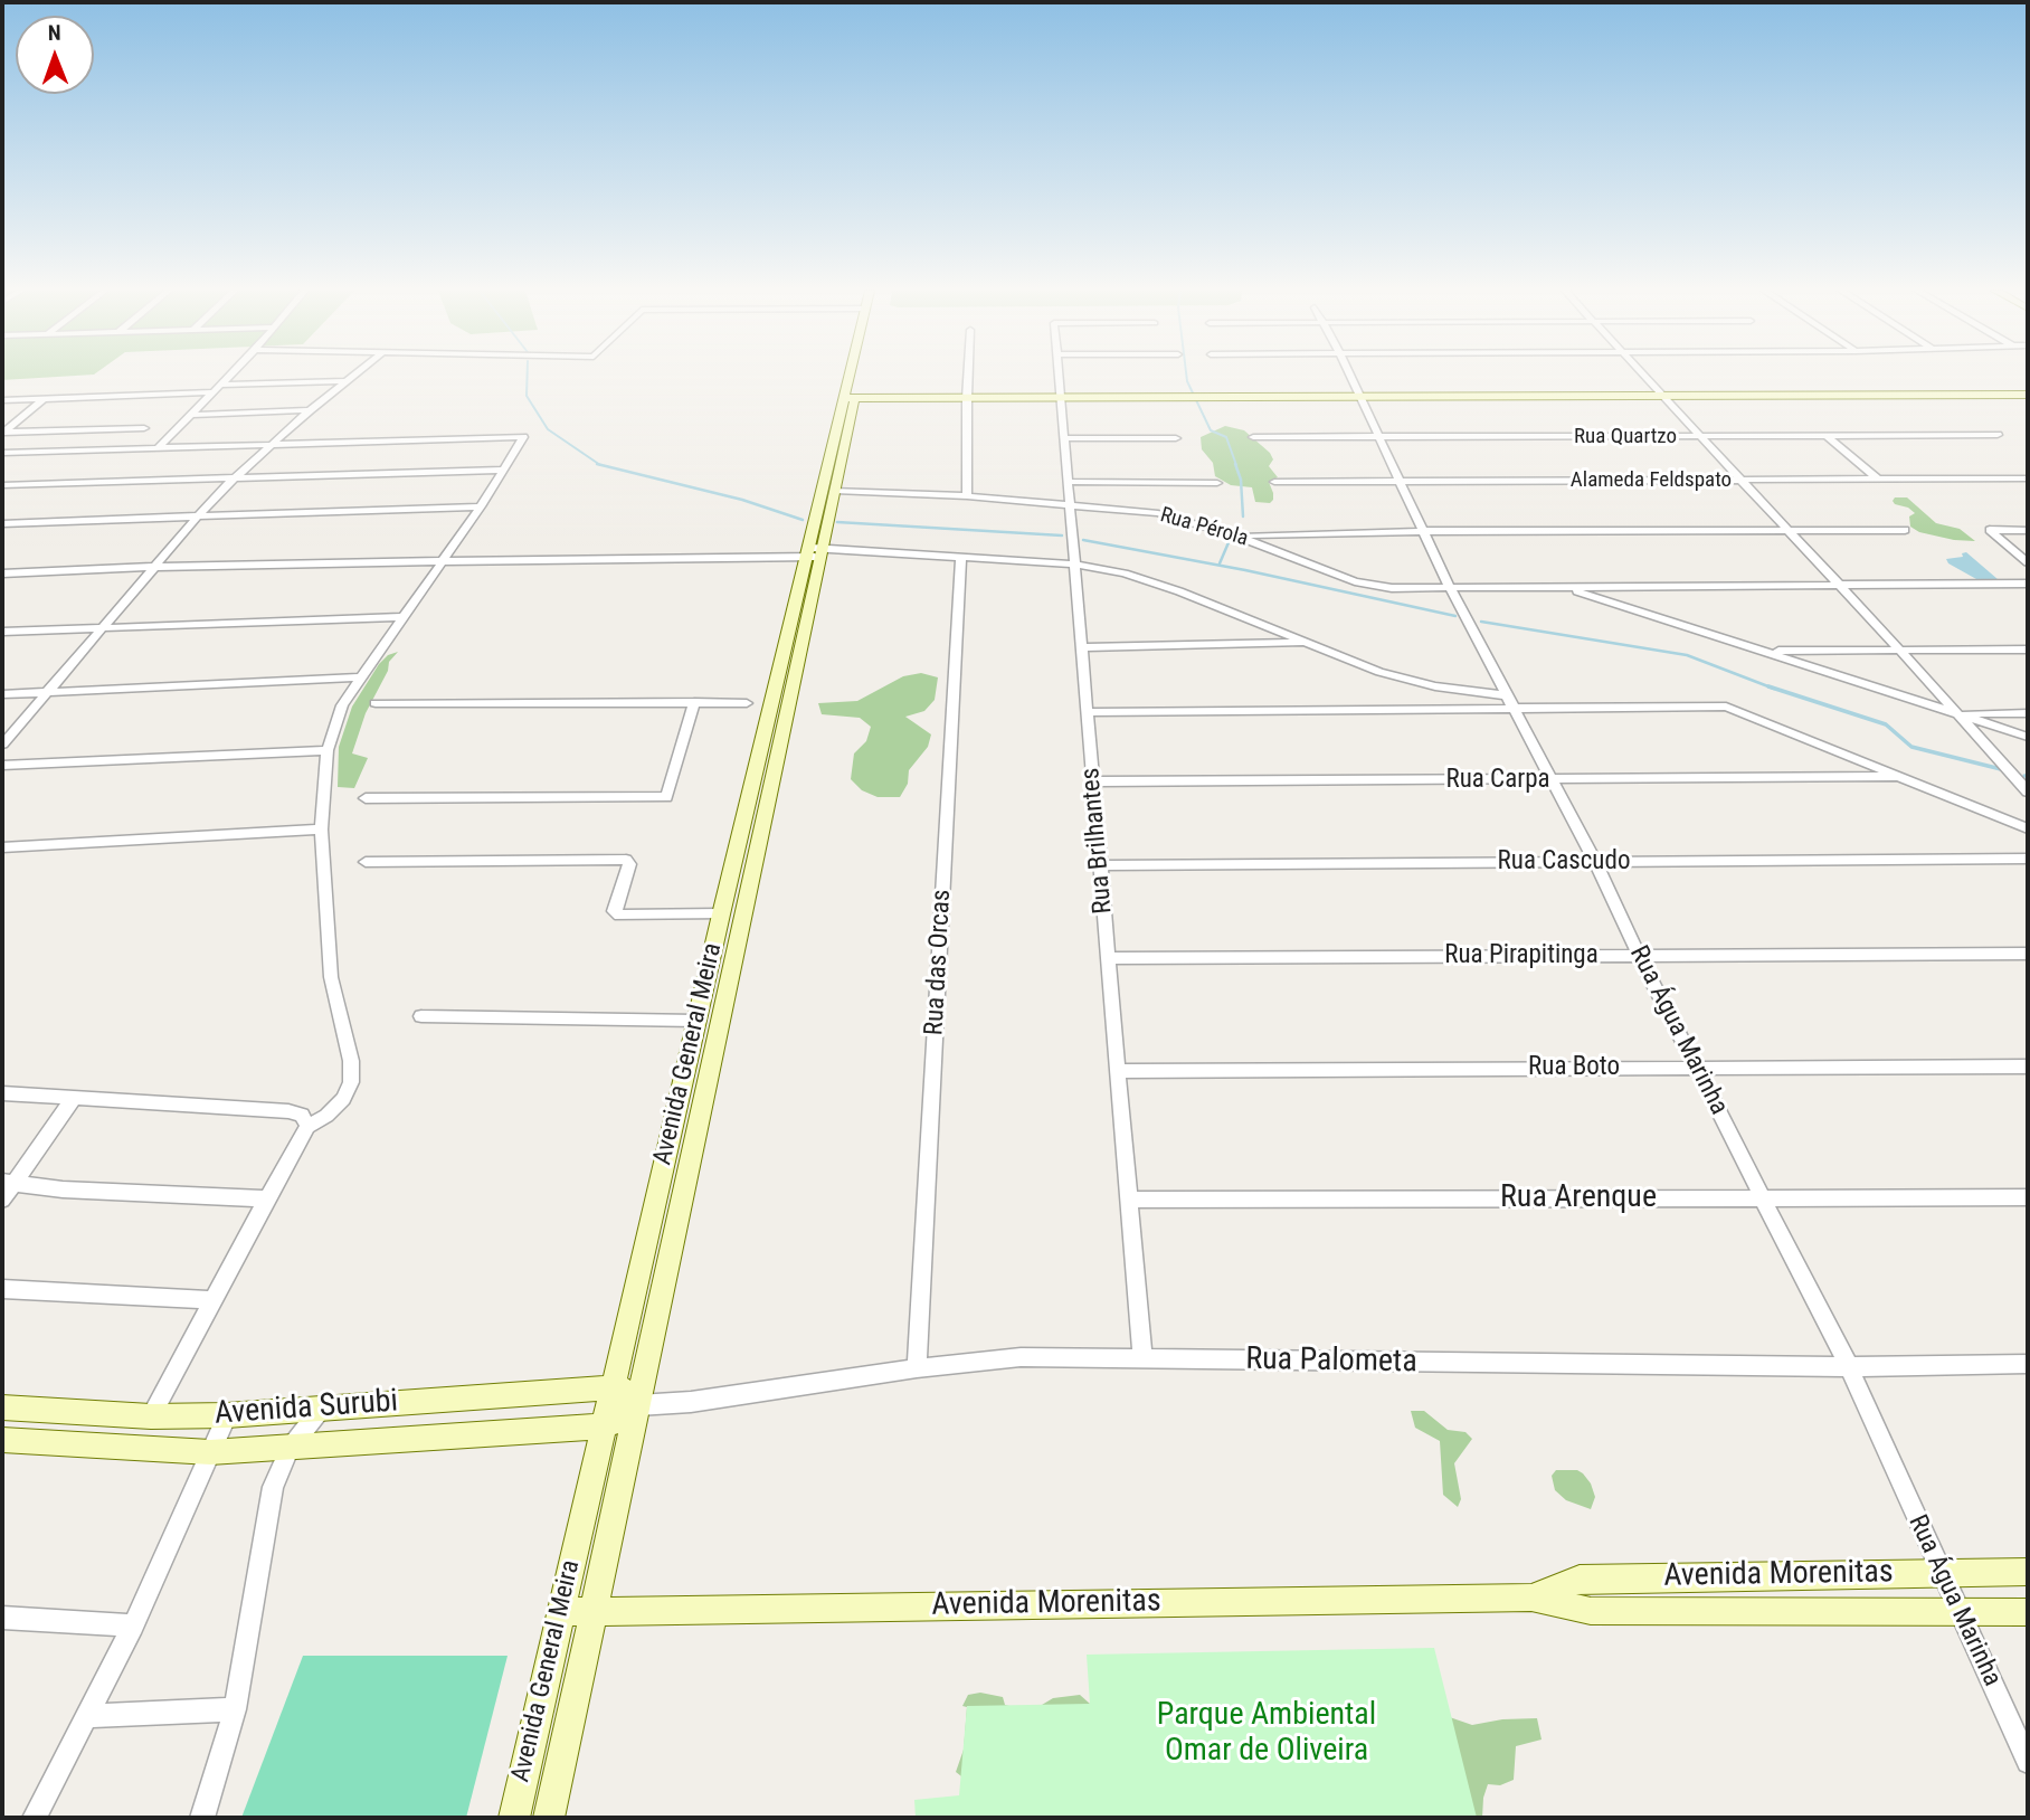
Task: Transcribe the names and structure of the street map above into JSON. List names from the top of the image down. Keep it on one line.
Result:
{"streets":{"main road":["Avenida General Meira","Avenida Surubi","Avenida Morenitas"],"street":["Rua Quartzo","Alameda Feldspato","Rua Pérola","Rua Carpa","Rua Brilhantes","Rua Cascudo","Rua Pirapitinga","Rua das Orcas","Rua Água Marinha","Rua Boto","Rua Arenque","Rua Palometa"]},"crossings":[["Rua Quartzo","Rua Água Marinha"],["Alameda Feldspato","Rua Água Marinha"],["Rua Pérola","Rua Brilhantes"],["Rua Pérola","Rua Água Marinha"],["Rua Pérola","Avenida General Meira"],["Rua Carpa","Rua Brilhantes"],["Rua Carpa","Rua Água Marinha"],["Rua Brilhantes","Rua Cascudo"],["Rua Brilhantes","Rua Pirapitinga"],["Rua Brilhantes","Rua Boto"],["Rua Brilhantes","Rua Arenque"],["Rua Brilhantes","Rua Palometa"],["Rua Cascudo","Rua Água Marinha"],["Rua Pirapitinga","Rua Água Marinha"],["Rua das Orcas","Rua Palometa"],["Rua Água Marinha","Rua Boto"],["Rua Água Marinha","Rua Arenque"],["Rua Água Marinha","Rua Palometa"],["Rua Água Marinha","Avenida Morenitas"],["Avenida General Meira","Rua Palometa"],["Avenida General Meira","Avenida Surubi"],["Avenida General Meira","Avenida Morenitas"]],"parks":["Parque Ambiental Omar de Oliveira"],"north":"top"}
